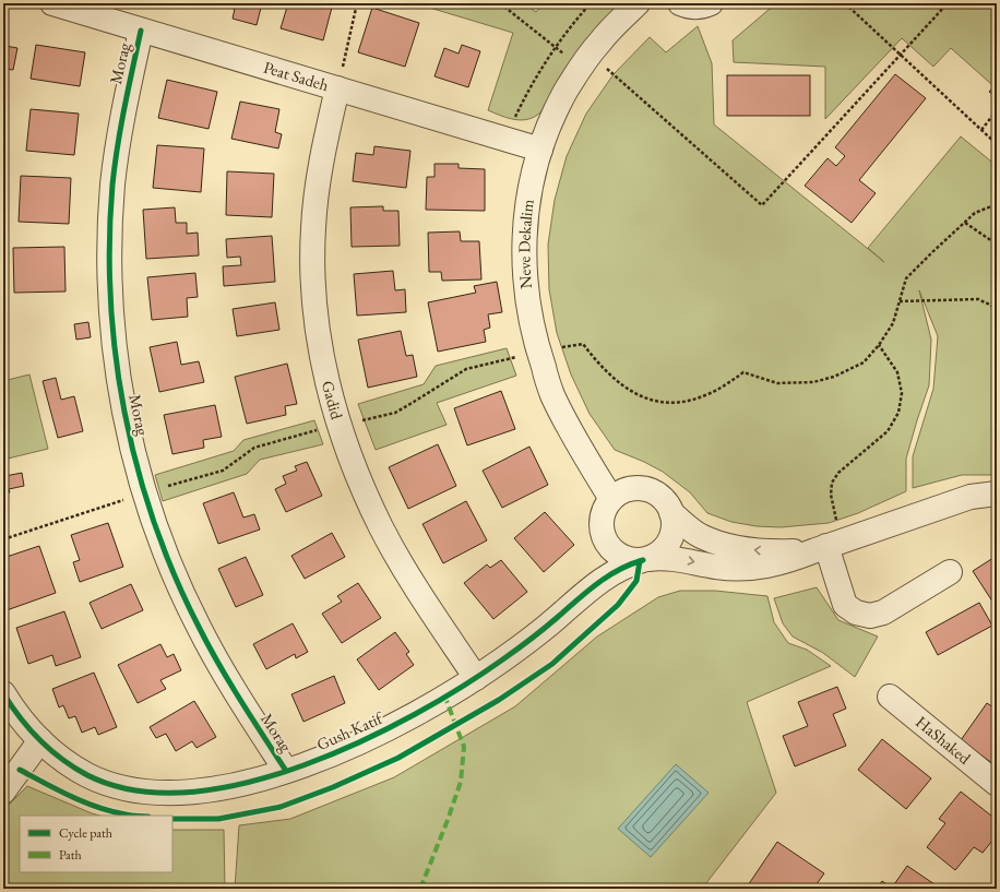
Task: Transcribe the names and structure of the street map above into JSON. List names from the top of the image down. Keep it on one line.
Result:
{"streets":{"street":["Morag","Peat Sadeh","Neve Dekalim","Gadid","Gush Katif","HaShaked"]},"crossings":[["Morag","Peat Sadeh"],["Morag","Gush Katif"],["Peat Sadeh","Neve Dekalim"],["Peat Sadeh","Gadid"],["Neve Dekalim","Gush Katif"],["Gadid","Gush Katif"]],"legend":["Cycle path","Path"]}
